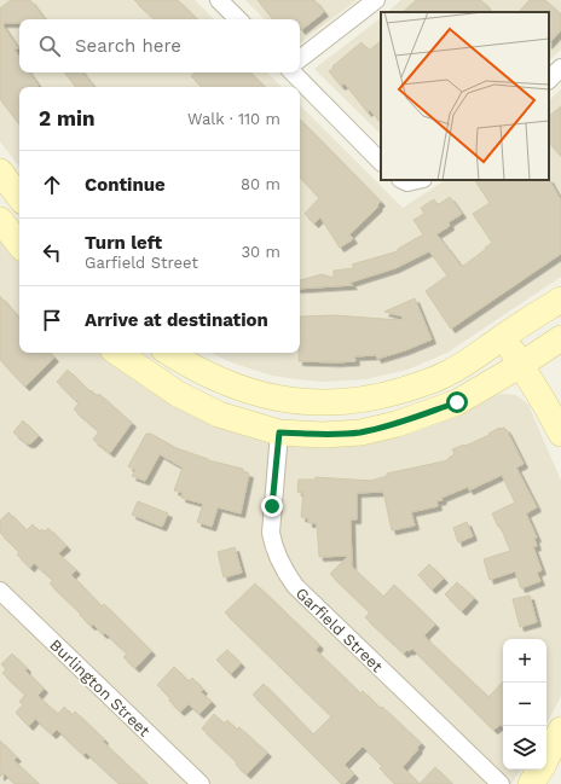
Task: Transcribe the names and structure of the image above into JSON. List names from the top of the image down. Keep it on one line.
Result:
{"streets":{"street":["Garfield Street","Burlington Street"]},"page":{"search":"Search here","heading":["2 min","Walk · 110 m"],"list":[["Continue","80 m"],["Turn left","Garfield Street","30 m"],"Arrive at destination"],"map_buttons":["+","−"]}}
